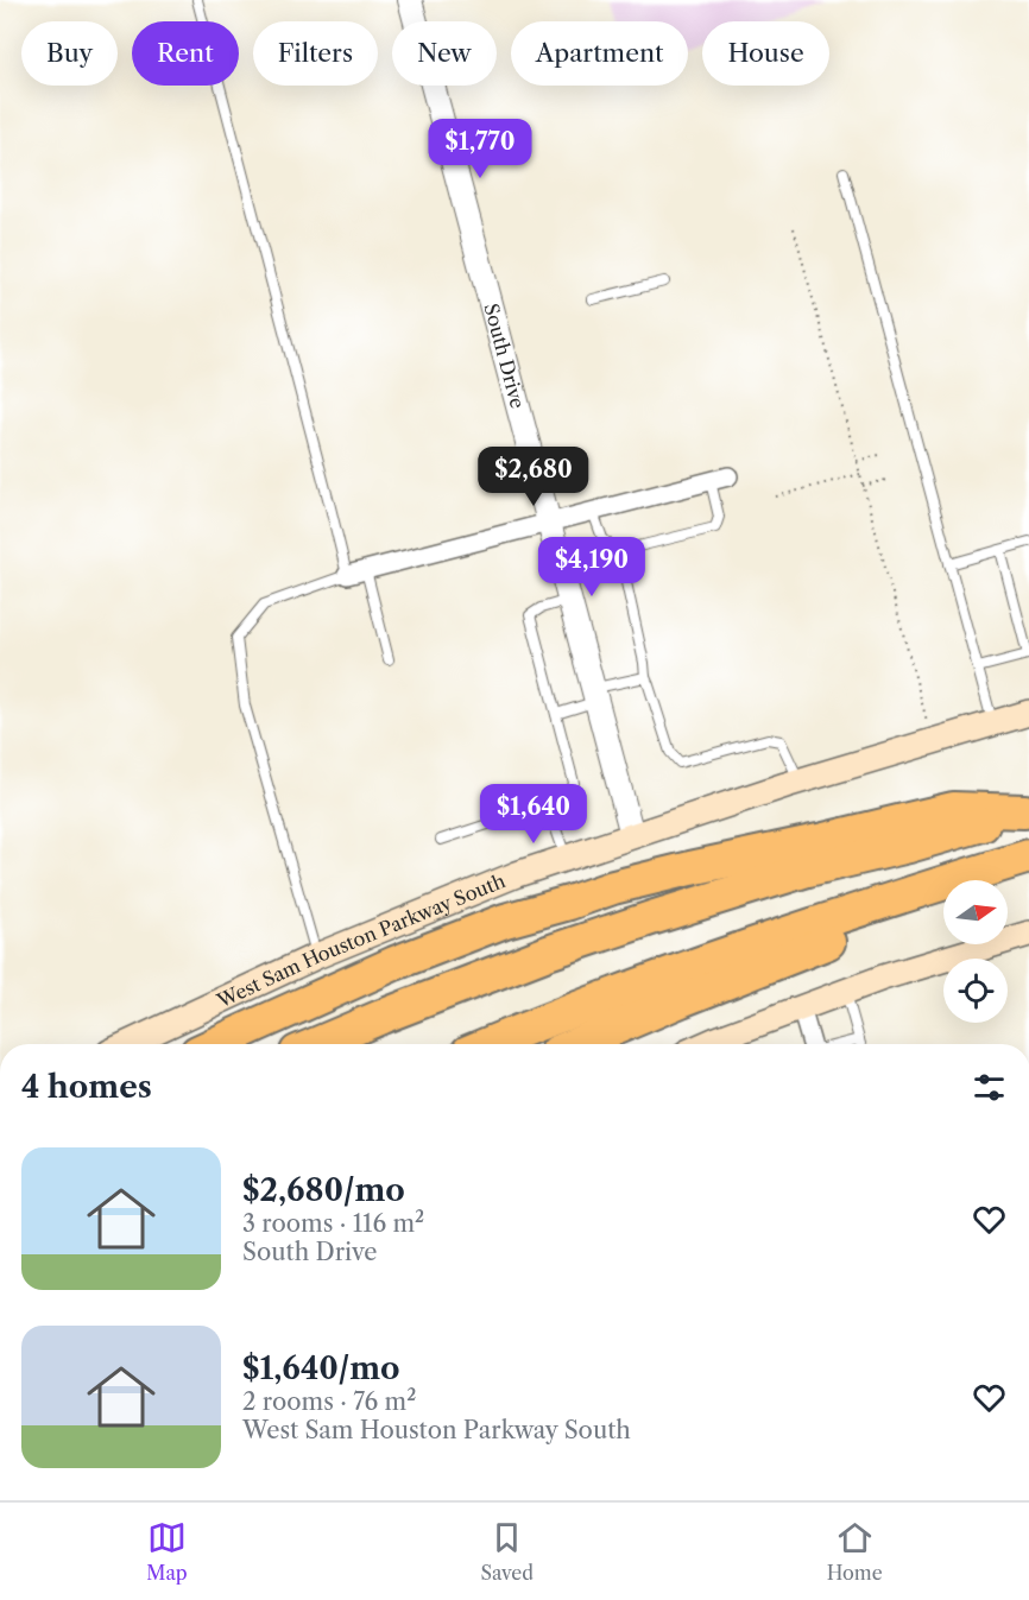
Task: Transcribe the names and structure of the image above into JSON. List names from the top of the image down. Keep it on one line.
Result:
{"streets":{"main road":["West Sam Houston Parkway South"],"street":["South Drive"]},"crossings":[["South Drive","West Sam Houston Parkway South"]],"north":"right","page":{"chip":["Buy","Rent","Filters","New","Apartment","House"],"price":["$1,770","$2,680","$4,190","$1,640"],"heading":"4 homes","list":[{"name":"$2,680/mo","note":"3 rooms · 116 m² · South Drive"},{"name":"$1,640/mo","note":"2 rooms · 76 m² · West Sam Houston Parkway South"}],"tabs":["Map","Saved","Home"]}}
